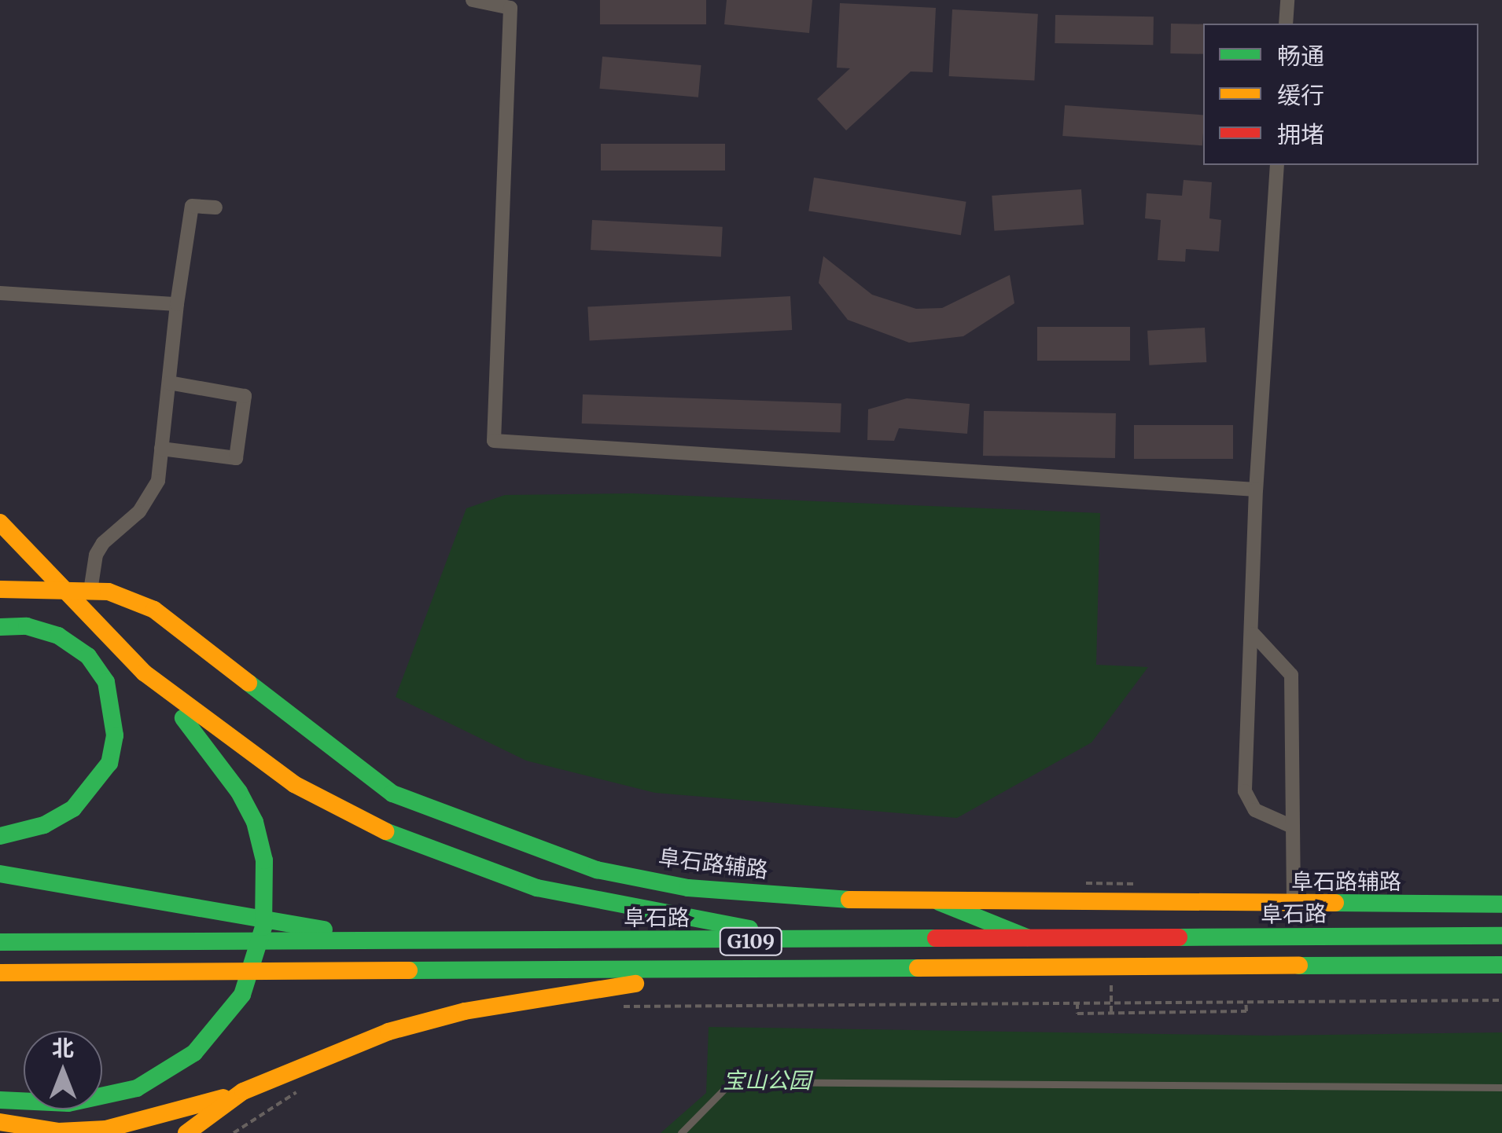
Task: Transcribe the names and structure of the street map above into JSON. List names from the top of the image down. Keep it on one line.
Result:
{"streets":{"main road":["阜石路辅路","阜石路","G109"]},"parks":["宝山公园"],"legend":["畅通","缓行","拥堵"],"north":"top"}
